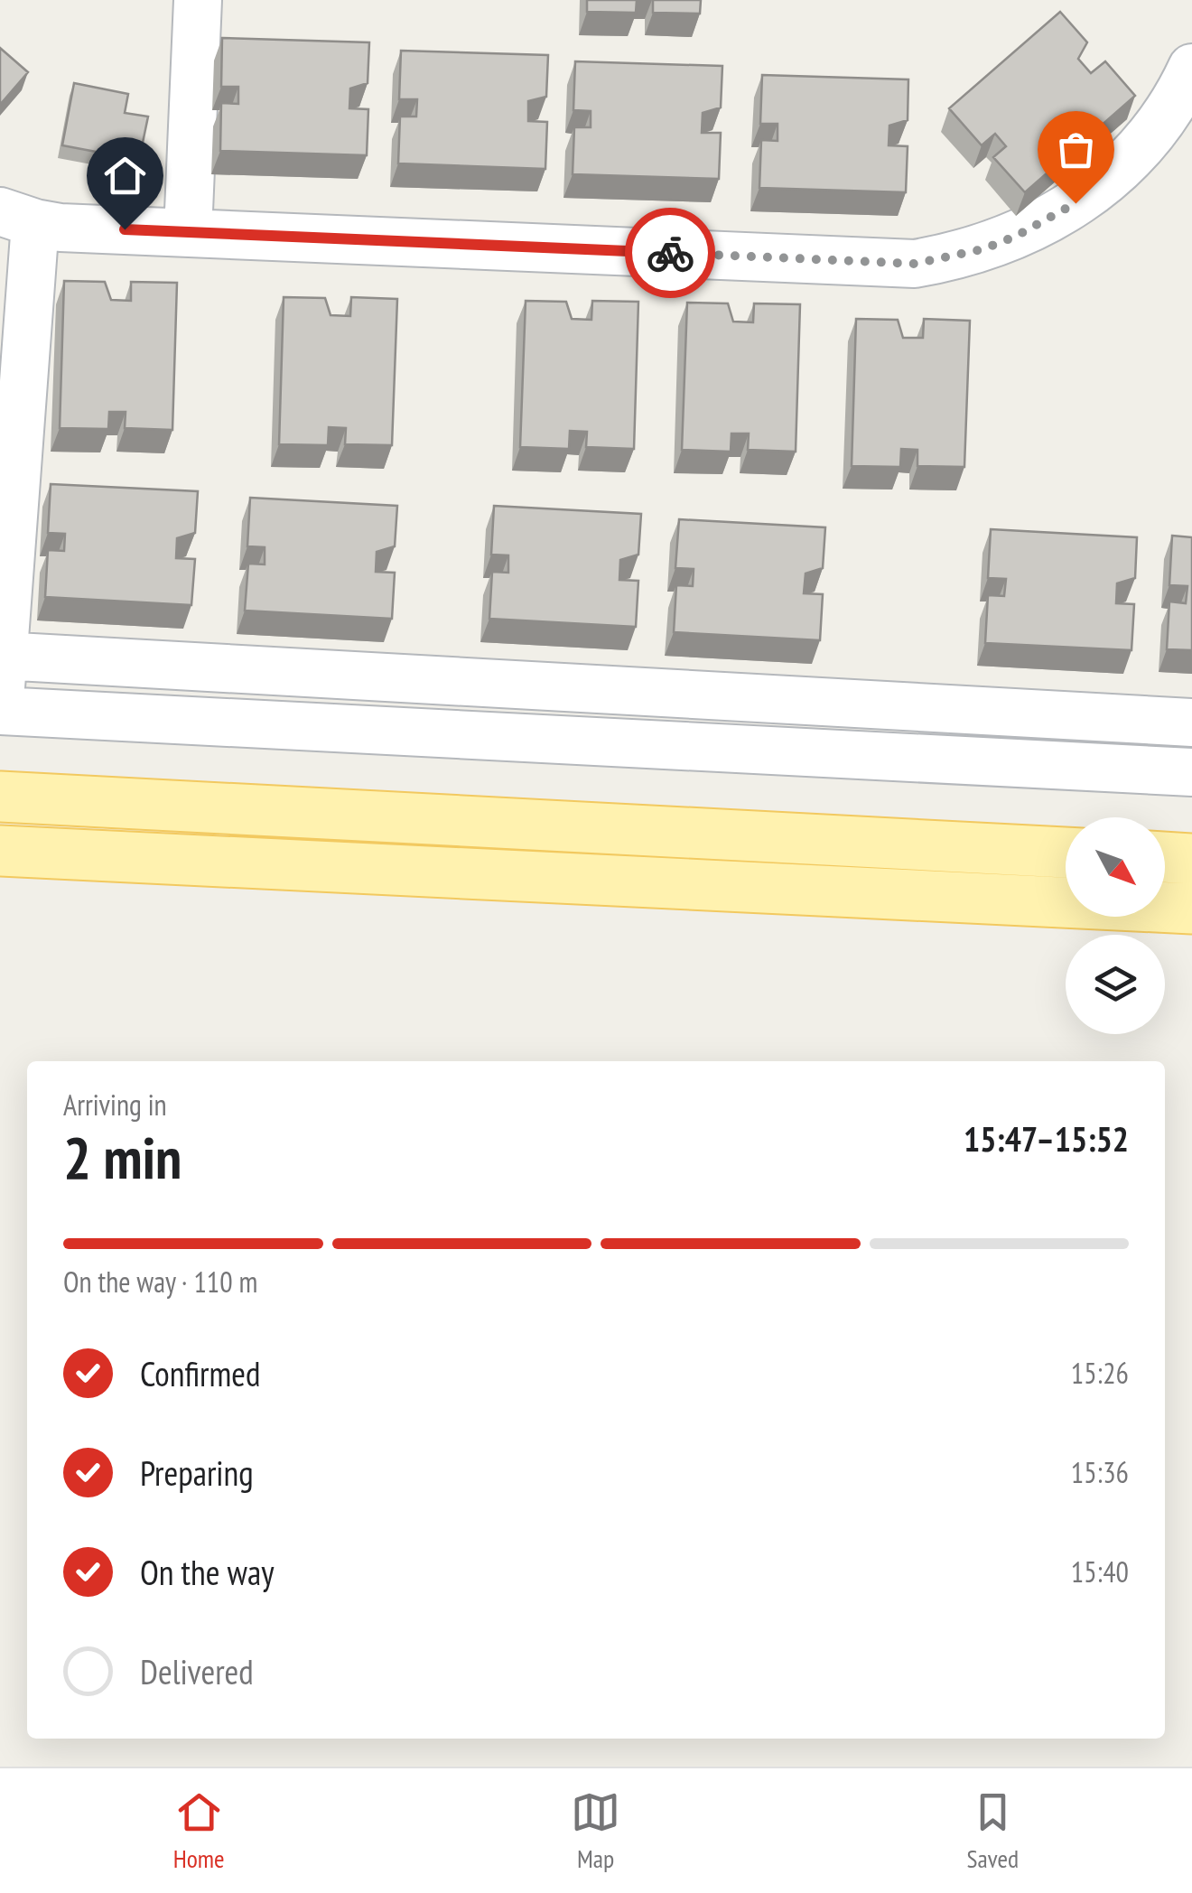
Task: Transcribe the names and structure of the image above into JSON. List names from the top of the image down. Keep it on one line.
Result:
{"north":"bottom right","page":{"heading":["2 min","Arriving in","15:47–15:52"],"bar":"On the way · 110 m","list":[["Confirmed","15:26"],["Preparing","15:36"],["On the way","15:40"],"Delivered"],"tabs":["Home","Map","Saved"]}}
